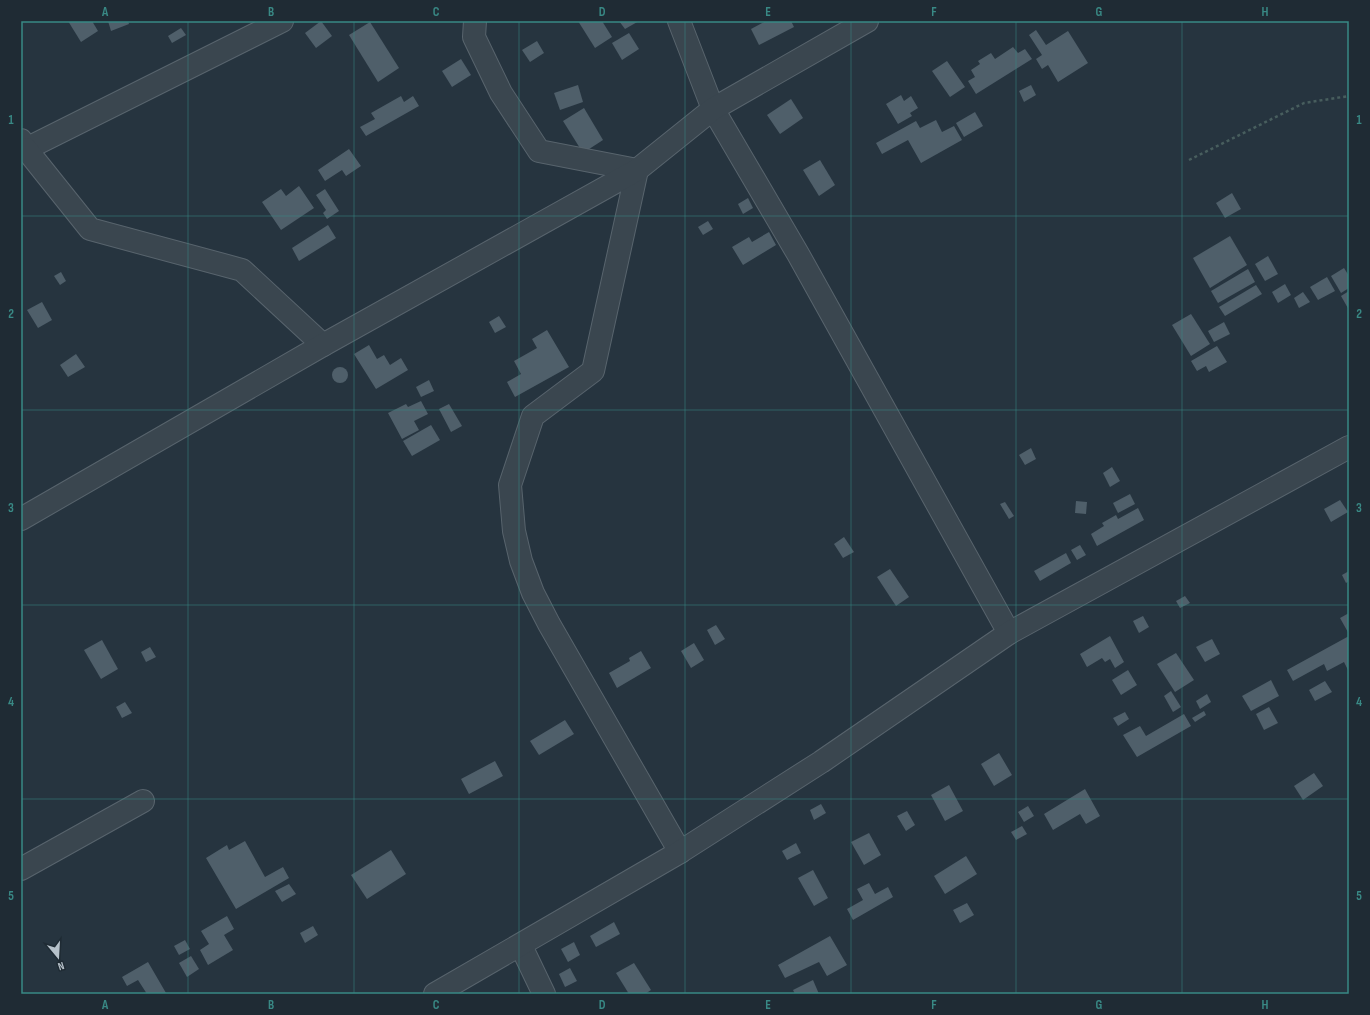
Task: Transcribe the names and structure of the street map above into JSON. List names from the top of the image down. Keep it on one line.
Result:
{"north":"bottom","grid":{"columns":["A","B","C","D","E","F","G","H"],"rows":["1","2","3","4","5"]}}
